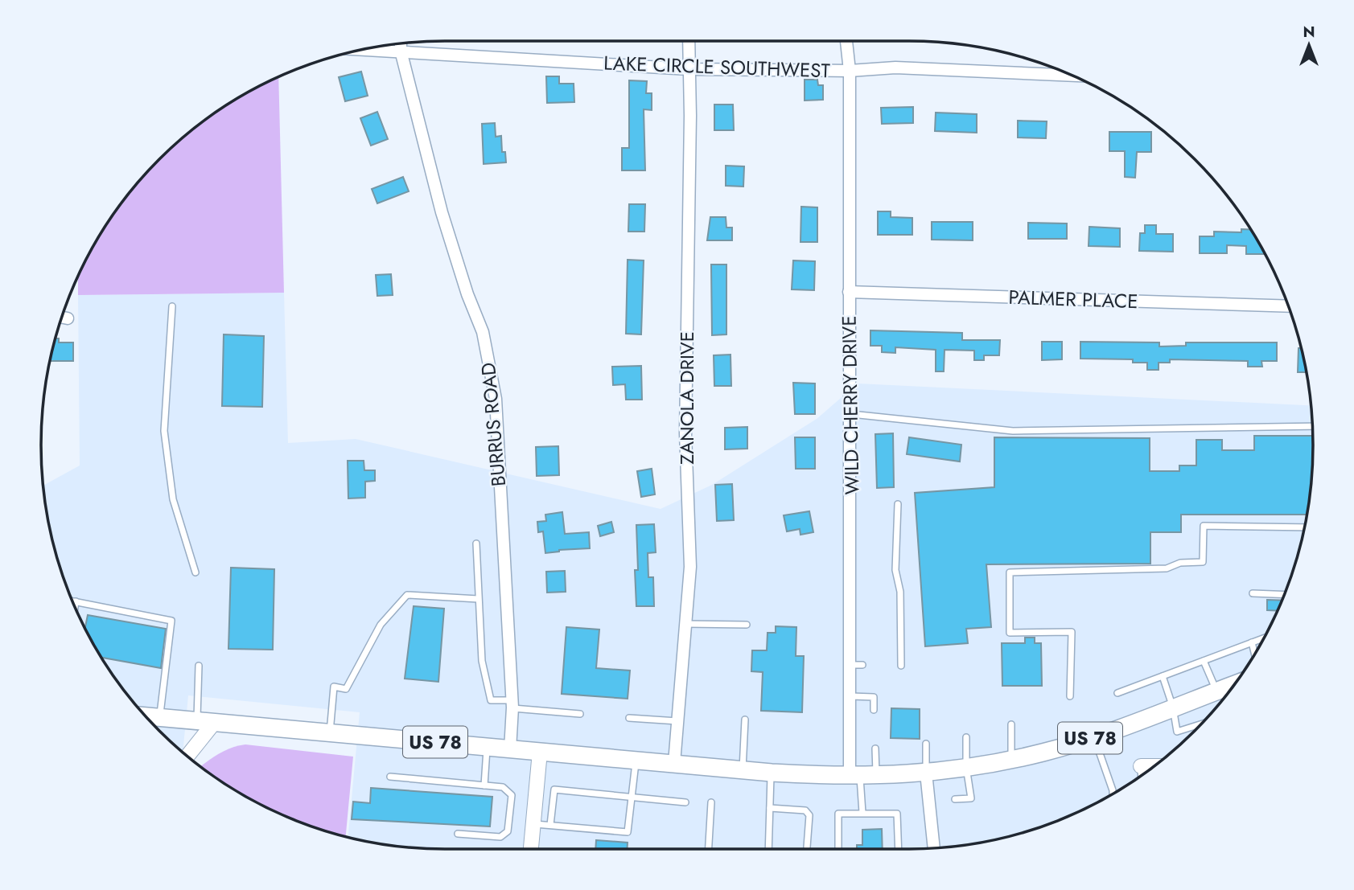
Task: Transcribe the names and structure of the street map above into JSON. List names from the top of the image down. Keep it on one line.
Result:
{"streets":{"main road":["US 78"],"street":["LAKE CIRCLE SOUTHWEST","PALMER PLACE","ZANOLA DRIVE","WILD CHERRY DRIVE","BURRUS ROAD"]},"crossings":[["LAKE CIRCLE SOUTHWEST","ZANOLA DRIVE"],["LAKE CIRCLE SOUTHWEST","WILD CHERRY DRIVE"],["LAKE CIRCLE SOUTHWEST","BURRUS ROAD"],["PALMER PLACE","WILD CHERRY DRIVE"],["ZANOLA DRIVE","US 78"],["WILD CHERRY DRIVE","US 78"],["BURRUS ROAD","US 78"]],"north":"top"}
